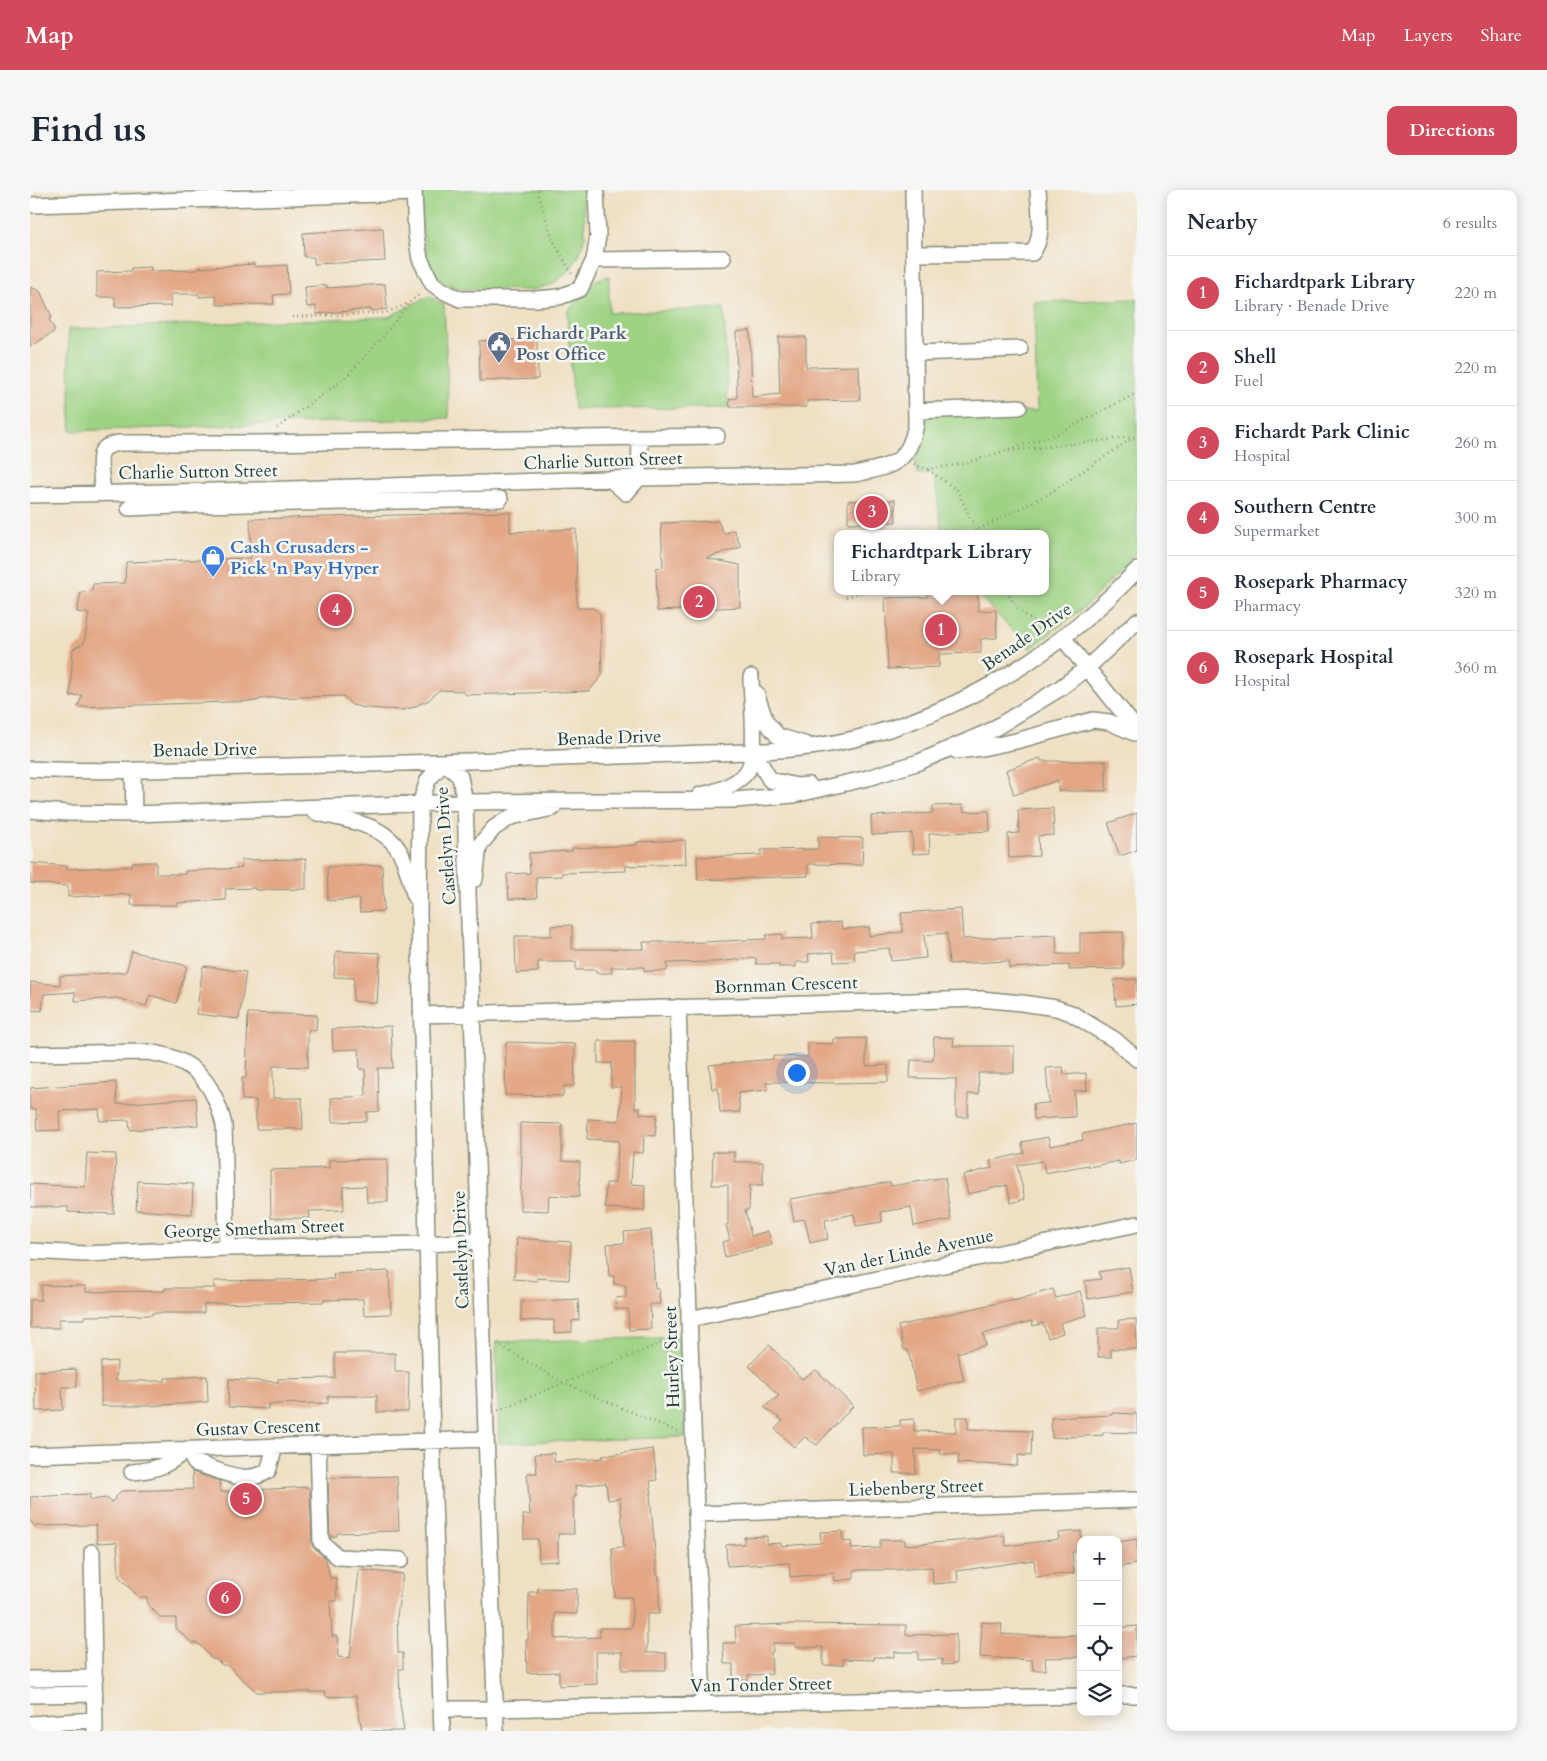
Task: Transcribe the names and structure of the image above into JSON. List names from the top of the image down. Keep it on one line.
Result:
{"streets":{"street":["Charlie Sutton Street","Benade Drive","Castlelyn Drive","Bornman Crescent","George Smetham Street","Van der Linde Avenue","Hurley Street","Gustav Crescent","Liebenberg Street","Van Tonder Street"]},"crossings":[["Benade Drive","Castlelyn Drive"],["Castlelyn Drive","Bornman Crescent"],["Castlelyn Drive","George Smetham Street"],["Castlelyn Drive","Gustav Crescent"],["Castlelyn Drive","Van Tonder Street"],["Bornman Crescent","Hurley Street"],["Van der Linde Avenue","Hurley Street"],["Hurley Street","Liebenberg Street"],["Hurley Street","Van Tonder Street"]],"places":{"public building":["Fichardt Park Post Office"],"shop":["Cash Crusaders - Pick 'n Pay Hyper"]},"page":{"header":"Map","nav":["Map","Layers","Share"],"title":"Find us","buttons":"Directions","heading":["Nearby","6 results"],"list":[{"mark":"1","name":"Fichardtpark Library","note":"Library · Benade Drive","value":"220 m"},{"mark":"2","name":"Shell","note":"Fuel","value":"220 m"},{"mark":"3","name":"Fichardt Park Clinic","note":"Hospital","value":"260 m"},{"mark":"4","name":"Southern Centre","note":"Supermarket","value":"300 m"},{"mark":"5","name":"Rosepark Pharmacy","note":"Pharmacy","value":"320 m"},{"mark":"6","name":"Rosepark Hospital","note":"Hospital","value":"360 m"}],"pins":["3","2","4","1","5","6"],"popup":["Fichardtpark Library","Library"],"map_buttons":["+","−"]}}
